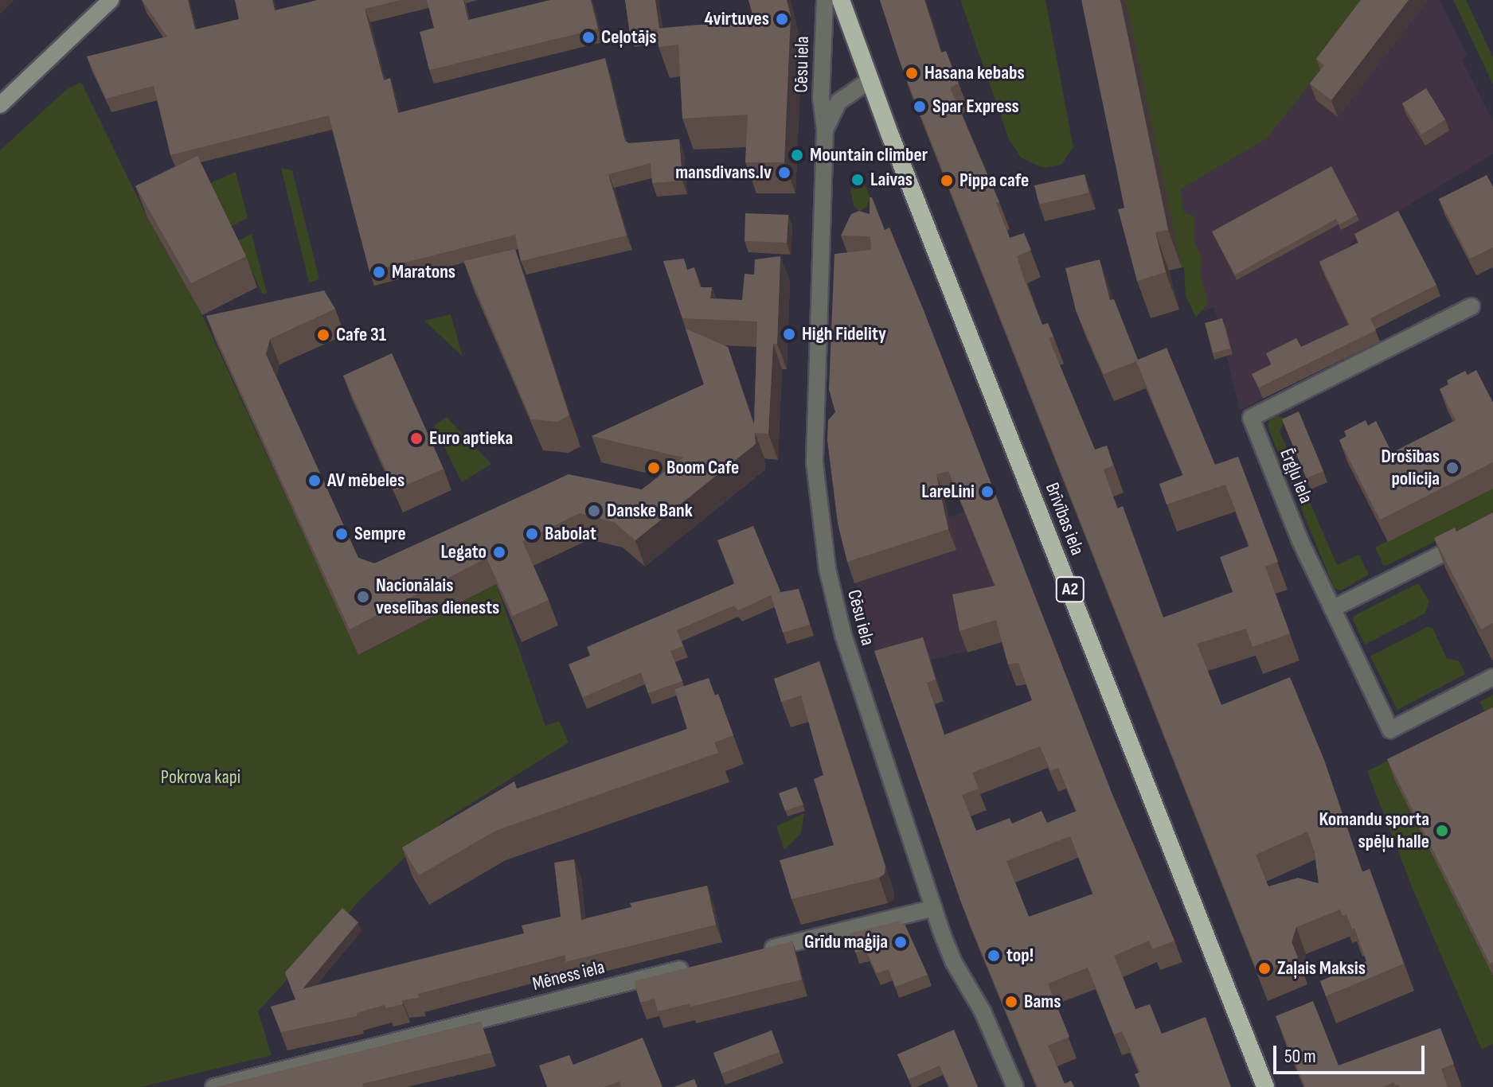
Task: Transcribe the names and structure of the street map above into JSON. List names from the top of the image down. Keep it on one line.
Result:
{"streets":{"highway":["Brīvības iela","A2"],"street":["Cēsu iela","Ērgļu iela","Mēness iela"]},"crossings":[["Cēsu iela","Brīvības iela"]],"parks":["Pokrova kapi"],"places":["4virtuves","Ceļotājs","Hasana kebabs","Spar Express","Mountain climber","mansdivans.lv","Laivas","Pippa cafe","Maratons","High Fidelity","Cafe 31","Euro aptieka","Boom Cafe","Drošības policija","AV mēbeles","LareLini","Danske Bank","Sempre","Babolat","Legato","Nacionālais veselības dienests","Komandu sporta spēļu halle","Grīdu maģija","top!","Zaļais Maksis","Bams"],"scale_bar":"50 m"}
